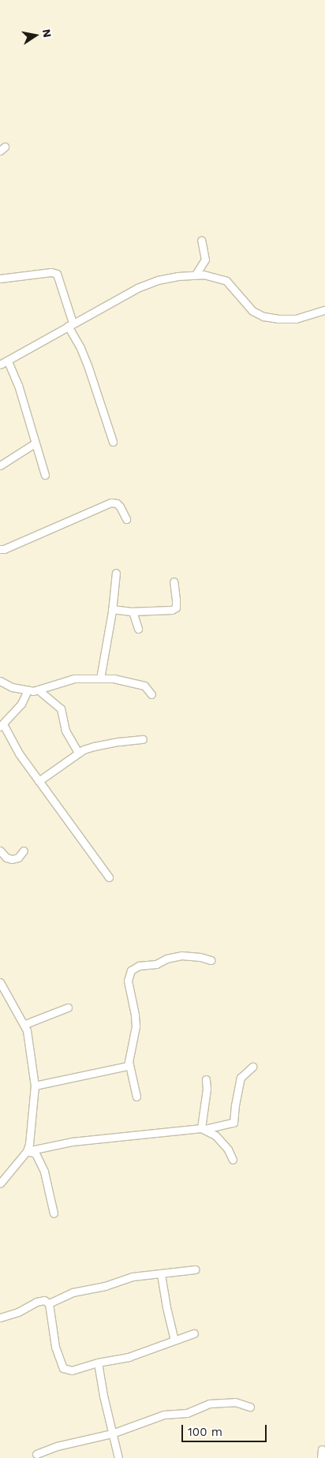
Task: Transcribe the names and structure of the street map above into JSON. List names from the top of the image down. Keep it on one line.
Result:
{"scale_bar":"100 m","north":"right"}
